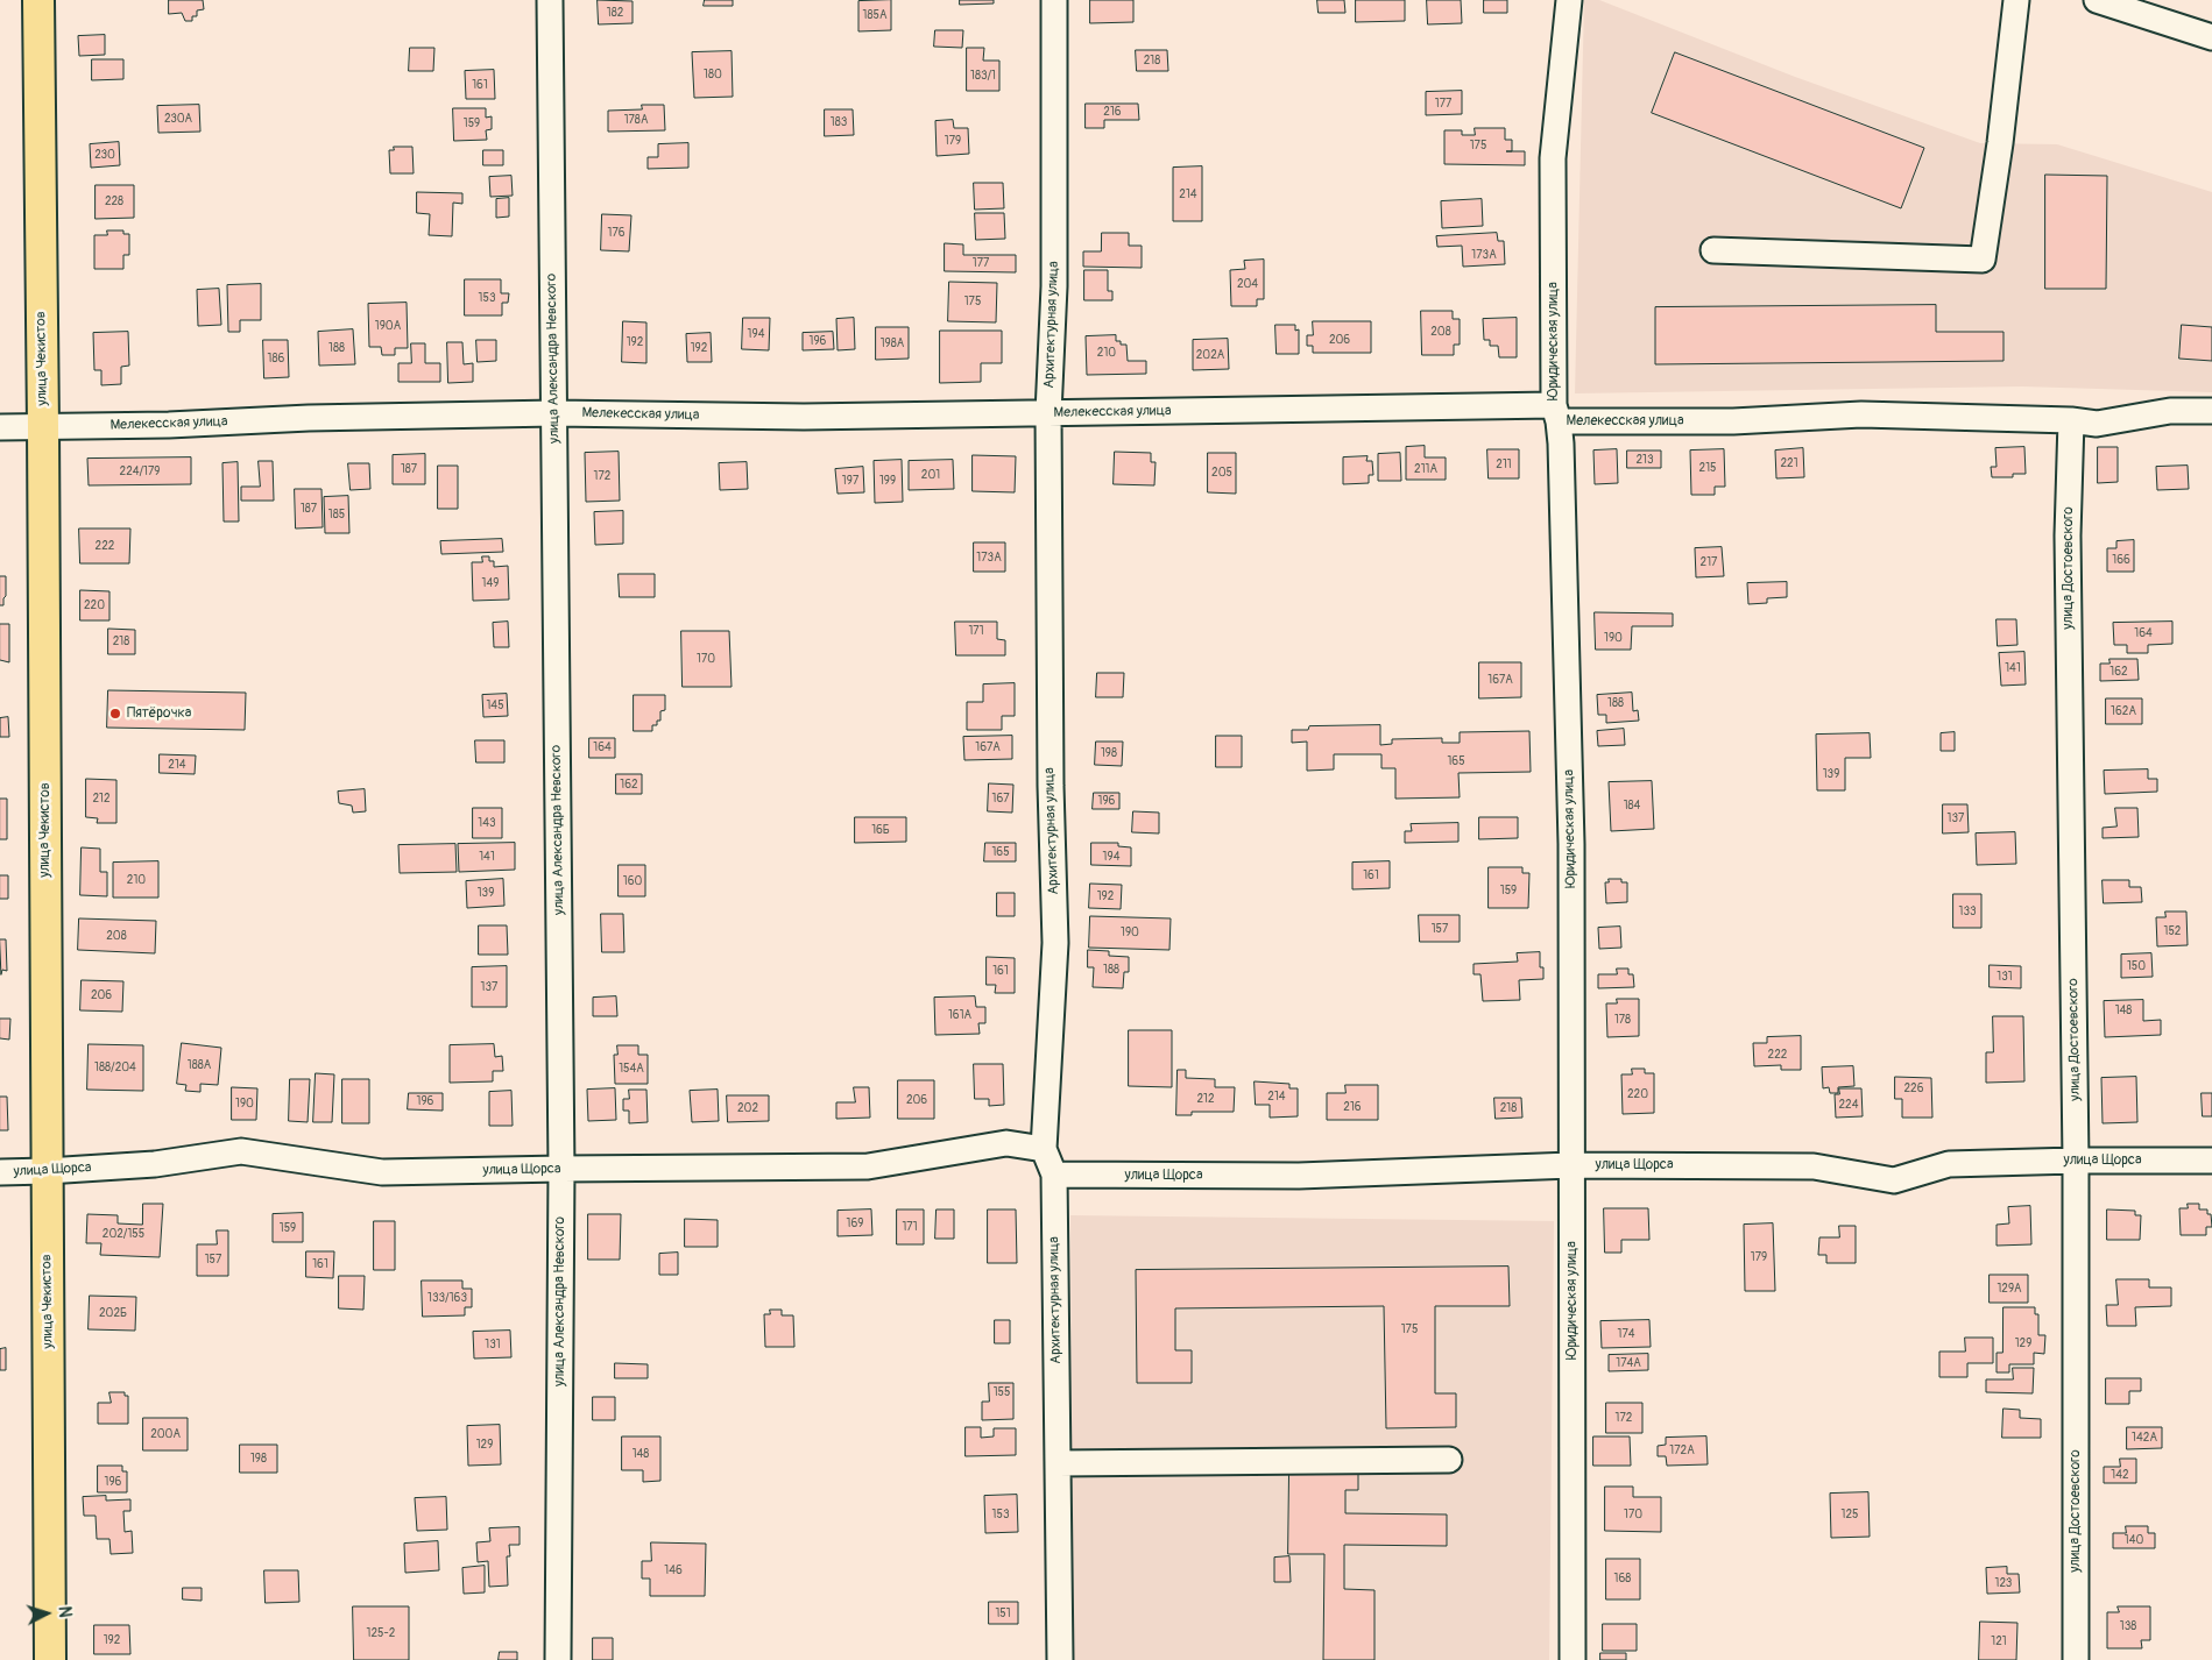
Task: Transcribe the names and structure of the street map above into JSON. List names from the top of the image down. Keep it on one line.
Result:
{"streets":{"main road":["улица Чекистов"],"street":["Архитектурная улица","Юридическая улица","улица Александра Невского","Мелекесская улица","улица Достоевского","улица Щорса"]},"crossings":[["Архитектурная улица","Мелекесская улица"],["Архитектурная улица","улица Щорса"],["Юридическая улица","Мелекесская улица"],["Юридическая улица","улица Щорса"],["улица Чекистов","Мелекесская улица"],["улица Чекистов","улица Щорса"],["улица Александра Невского","Мелекесская улица"],["улица Александра Невского","улица Щорса"],["Мелекесская улица","улица Достоевского"],["улица Достоевского","улица Щорса"]],"places":["Пятёрочка"],"house_numbers":["182","185А","218","180","183/1","161","177","216","230А","178А","183","159","179","175","230","214","228","176","173А","177","204","153","175","190А","208","194","206","196","192","198А","188","192","210","202А","186","213","221","211","215","187","211А","224/179","205","201","172","197","199","187","185","222","173А","166","217","149","220","171","164","190","218","170","141","162","167А","188","145","162А","164","167А","198","165","214","139","162","212","167","196","184","137","143","16Б","165","141","194","161","210","160","159","139","192","133","157","152","190","208","150","188","161","131","137","206","148","161А","178","222","188А","188/204","154А","226","220","214","212","206","196","190","224","216","202","218","169","171","159","202/155","179","157","161","129А","133/163","202Б","175","174","129","131","174А","155","172","200А","142А","129","172А","148","198","142","196","153","170","125","140","146","168","123","151","138","125-2","192","121"],"north":"right"}
